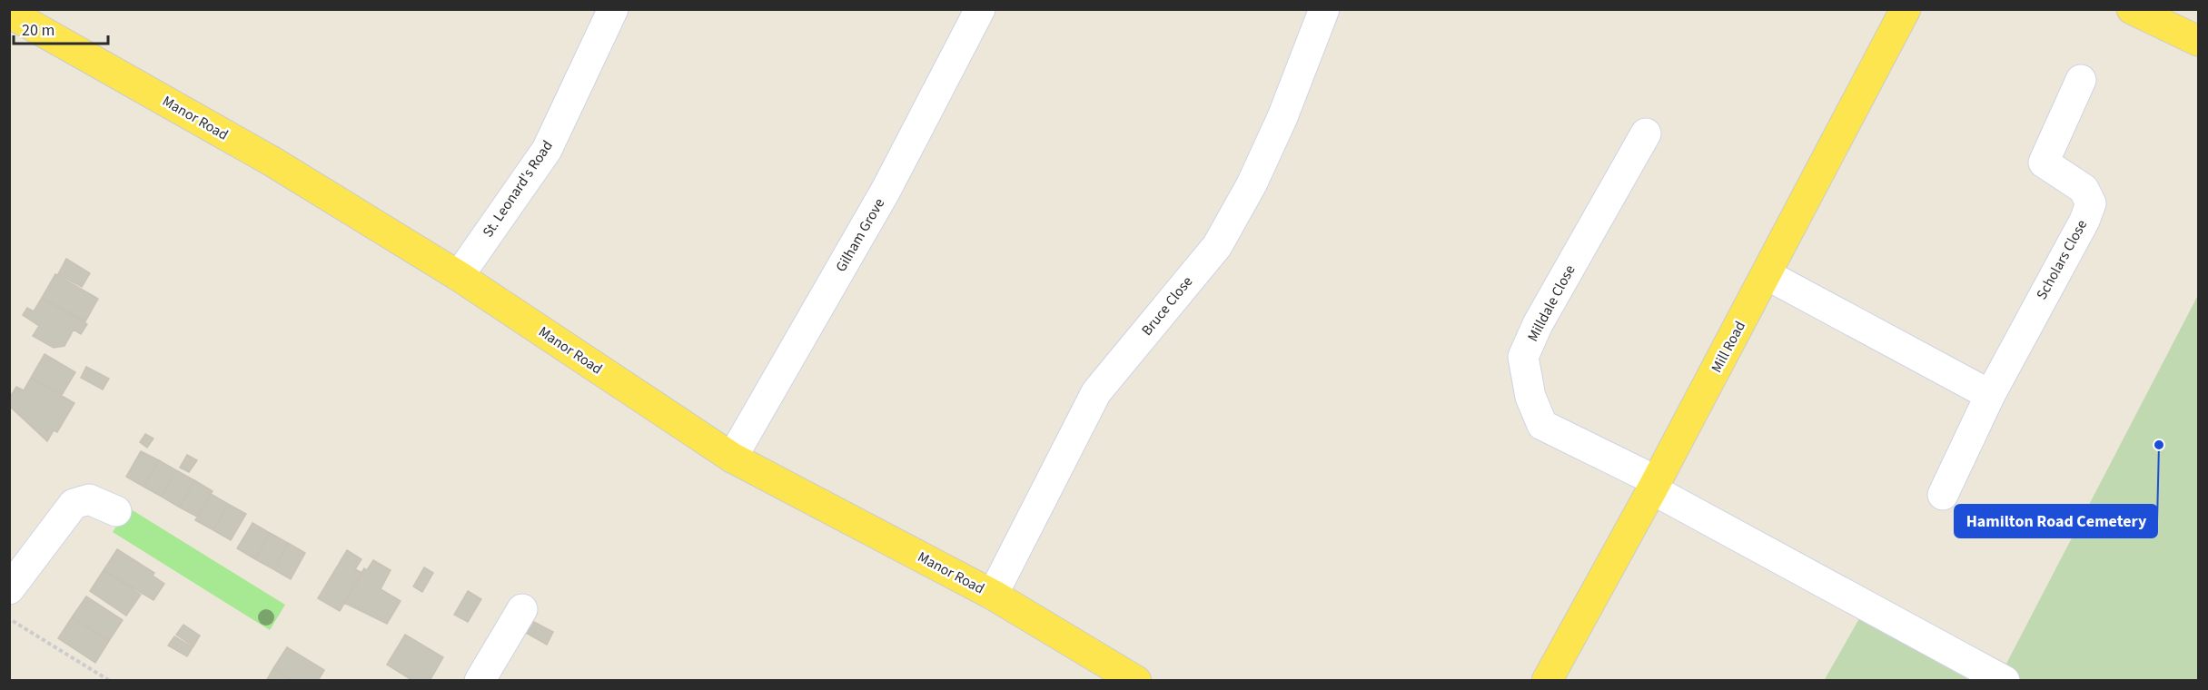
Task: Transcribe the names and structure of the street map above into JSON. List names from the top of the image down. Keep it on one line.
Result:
{"streets":{"main road":["Manor Road","Mill Road"],"street":["St. Leonard's Road","Gilham Grove","Scholars Close","Milldale Close","Bruce Close"]},"crossings":[["Manor Road","St. Leonard's Road"],["Manor Road","Gilham Grove"],["Manor Road","Bruce Close"],["Milldale Close","Mill Road"]],"places":["Hamilton Road Cemetery"],"scale_bar":"20 m"}
